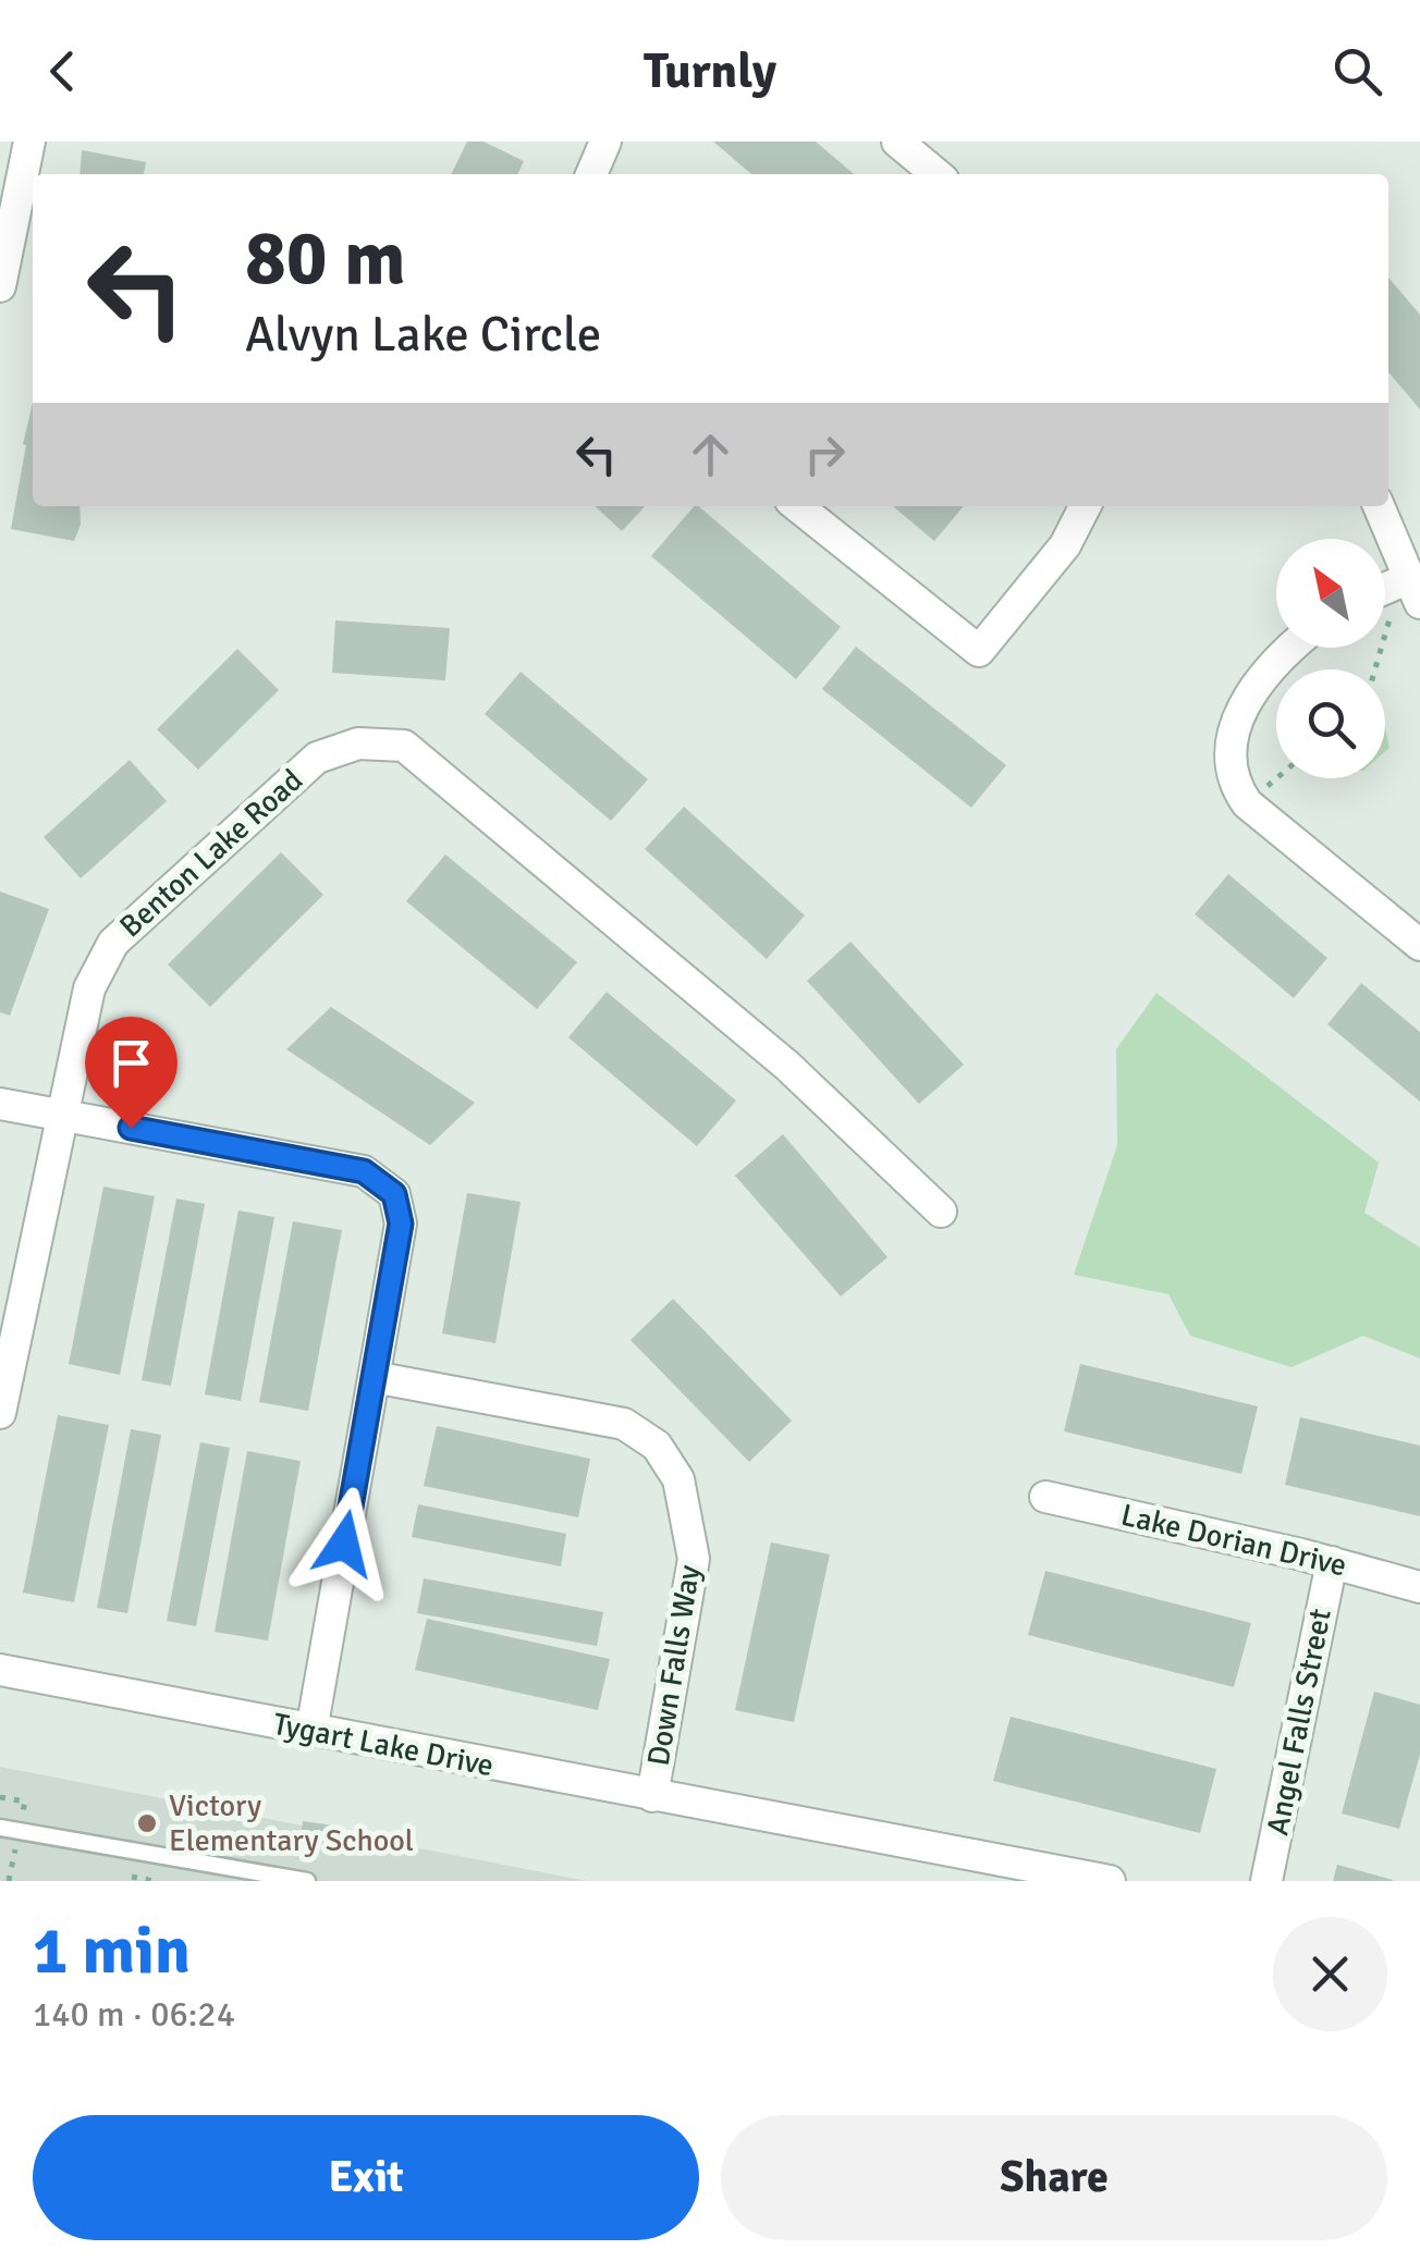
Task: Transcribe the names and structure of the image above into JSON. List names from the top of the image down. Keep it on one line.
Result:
{"streets":{"street":["Benton Lake Road","Lake Dorian Drive","Down Falls Way","Angel Falls Street","Tygart Lake Drive"]},"crossings":[["Lake Dorian Drive","Angel Falls Street"],["Down Falls Way","Tygart Lake Drive"]],"places":["Victory Elementary School"],"north":"top left","page":{"header":"Turnly","turn":["80 m","Alvyn Lake Circle"],"heading":["1 min","140 m · 06:24"],"buttons":["Exit","Share"]}}
